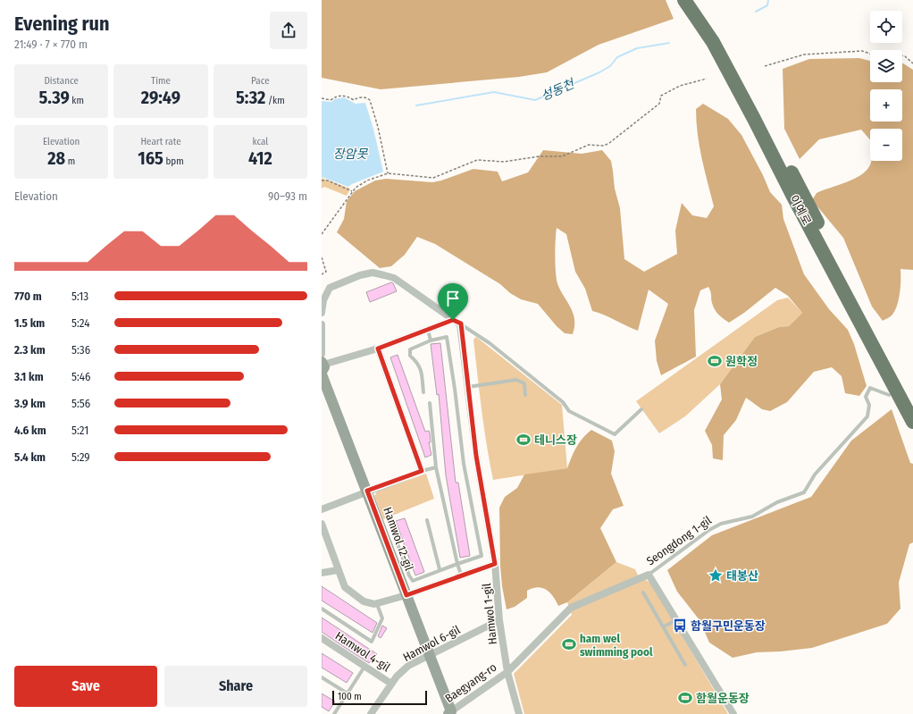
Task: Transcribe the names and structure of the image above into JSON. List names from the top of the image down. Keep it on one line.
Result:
{"streets":{"highway":["이예로"],"street":["Hamwol 12-gil","Seongdong 1-gil","Hamwol 1-gil","Hamwol 6-gil","Hamwol 4-gil","Baegyang-ro"]},"crossings":[["Hamwol 12-gil","Hamwol 6-gil"],["Hamwol 12-gil","Baegyang-ro"],["Seongdong 1-gil","Hamwol 1-gil"],["Seongdong 1-gil","Baegyang-ro"],["Hamwol 1-gil","Hamwol 6-gil"],["Hamwol 1-gil","Baegyang-ro"],["Hamwol 6-gil","Hamwol 4-gil"]],"water":["성동천","장암못"],"places":{"sports":["원학정","테니스장","ham wel swimming pool","함월운동장"],"place":["태봉산"],"bus stop":["함월구민운동장"]},"scale_bar":"100 m","page":{"heading":["Evening run","21:49 · 7 × 770 m"],"map_buttons":["+","−"],"stats":[["Distance","5.39 km"],["Time","29:49"],["Pace","5:32 /km"],["Elevation","28 m"],["Heart rate","165 bpm"],["kcal","412"]],"chart":["Elevation","90–93 m"],"list":[{"name":"770 m","note":"5:13"},{"name":"1.5 km","note":"5:24"},{"name":"2.3 km","note":"5:36"},{"name":"3.1 km","note":"5:46"},{"name":"3.9 km","note":"5:56"},{"name":"4.6 km","note":"5:21"},{"name":"5.4 km","note":"5:29"}],"buttons":["Save","Share"],"scale":"100 m"}}
